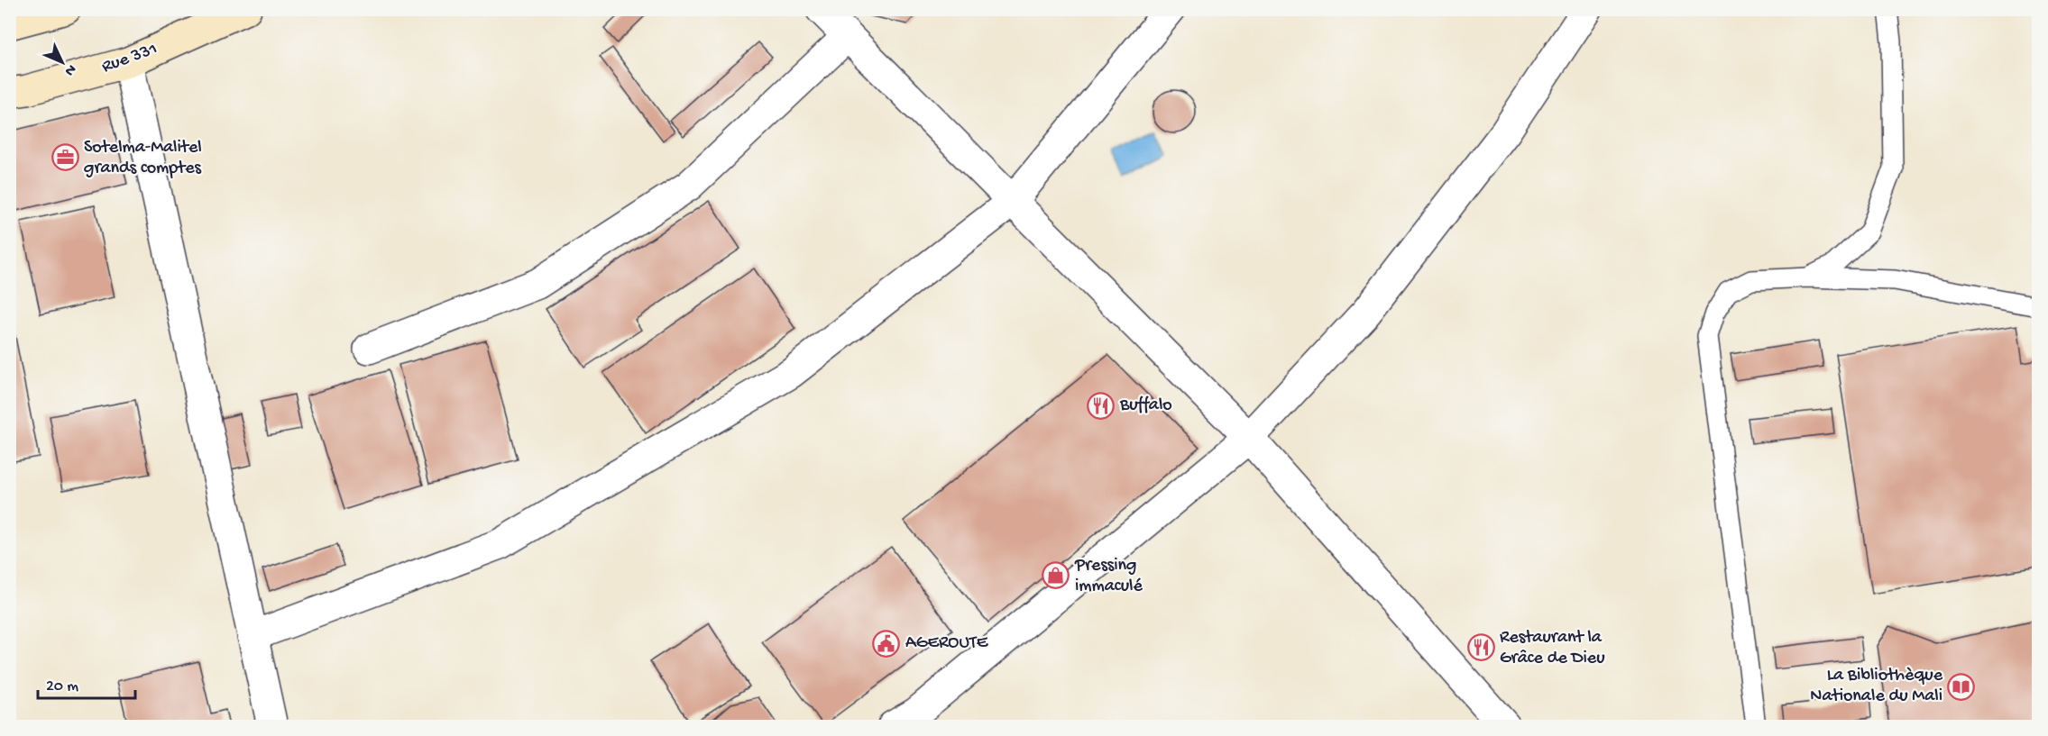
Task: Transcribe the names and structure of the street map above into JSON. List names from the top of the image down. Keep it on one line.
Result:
{"streets":{"street":["Rue 331"]},"places":{"office":["Sotelma-Malitel grands comptes"],"restaurant":["Buffalo","Restaurant la Grâce de Dieu"],"shop":["Pressing immaculé"],"public building":["AGEROUTE"],"library":["La Bibliothèque Nationale du Mali"]},"scale_bar":"20 m","north":"bottom right"}
